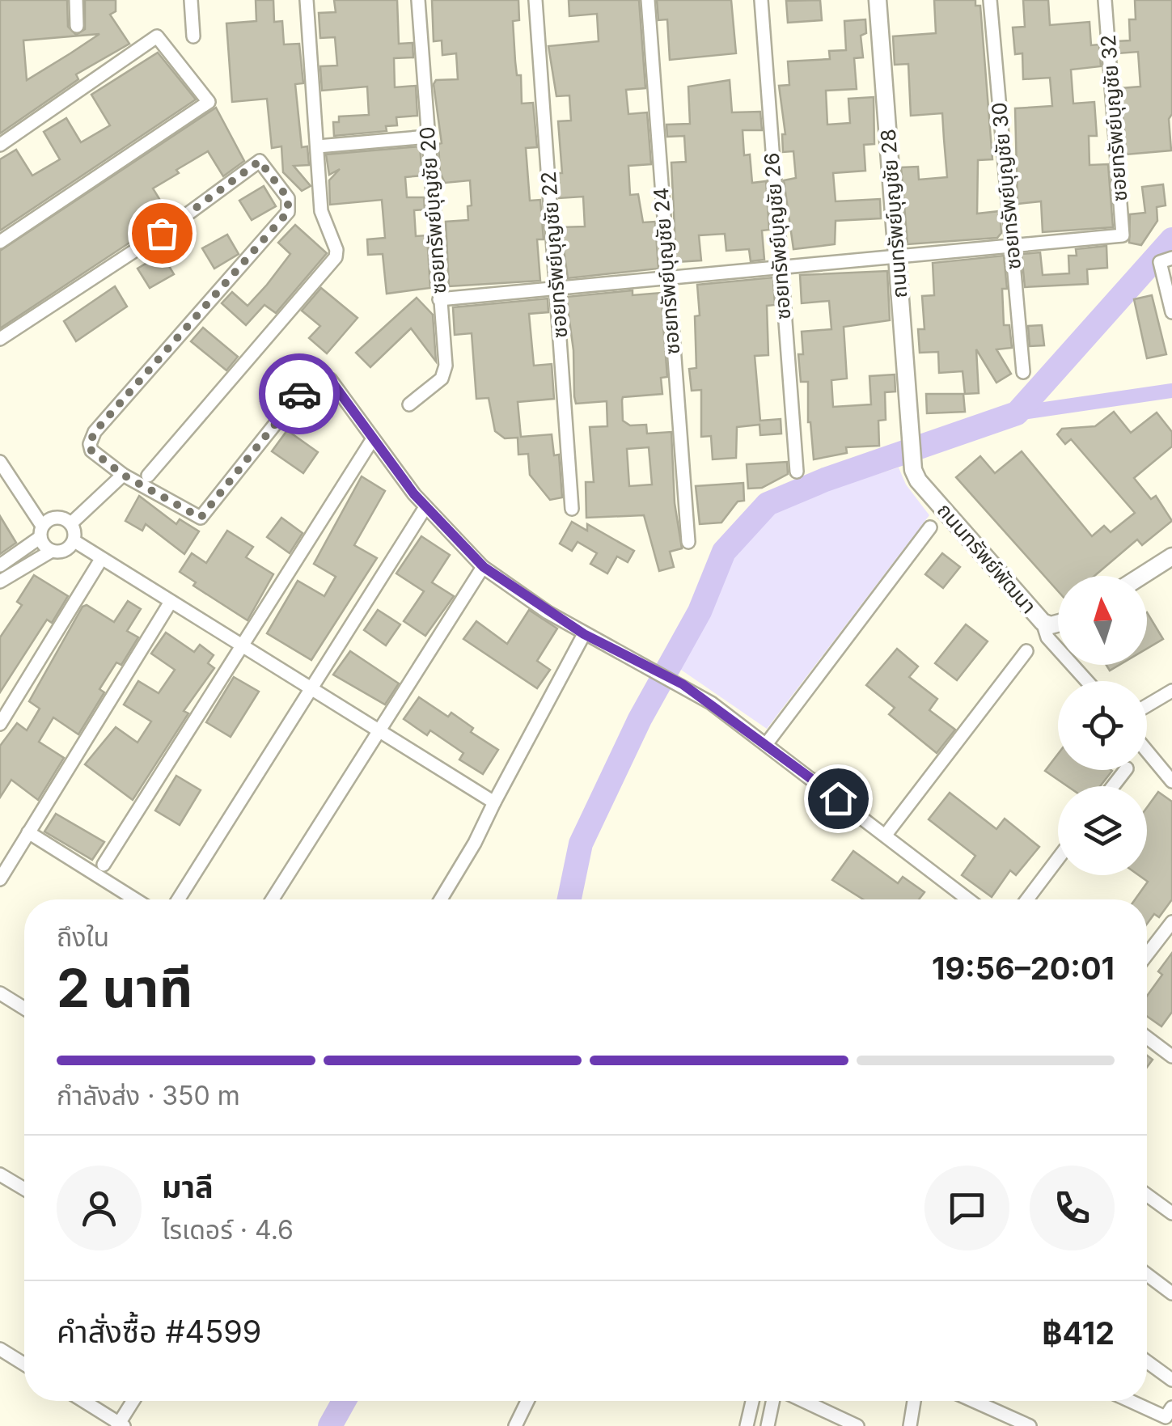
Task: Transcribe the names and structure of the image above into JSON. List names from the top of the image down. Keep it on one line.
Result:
{"streets":{"street":["ซอยทรัพย์บุญชัย 32","ซอยทรัพย์บุญชัย 30","ซอยทรัพย์บุญชัย 20","ถนนทรัพย์บุญชัย 28","ซอยทรัพย์บุญชัย 26","ซอยทรัพย์บุญชัย 22","ซอยทรัพย์บุญชัย 24","ถนนทรัพย์พัฒนา"]},"crossings":[["ซอยทรัพย์บุญชัย 32","ซอยทรัพย์บุญชัย 30"],["ถนนทรัพย์บุญชัย 28","ถนนทรัพย์พัฒนา"]],"north":"top","page":{"heading":["2 นาที","ถึงใน","19:56–20:01"],"panel":["มาลี","ไรเดอร์ · 4.6","คำสั่งซื้อ #4599","฿412"],"bar":"กำลังส่ง · 350 m"}}
